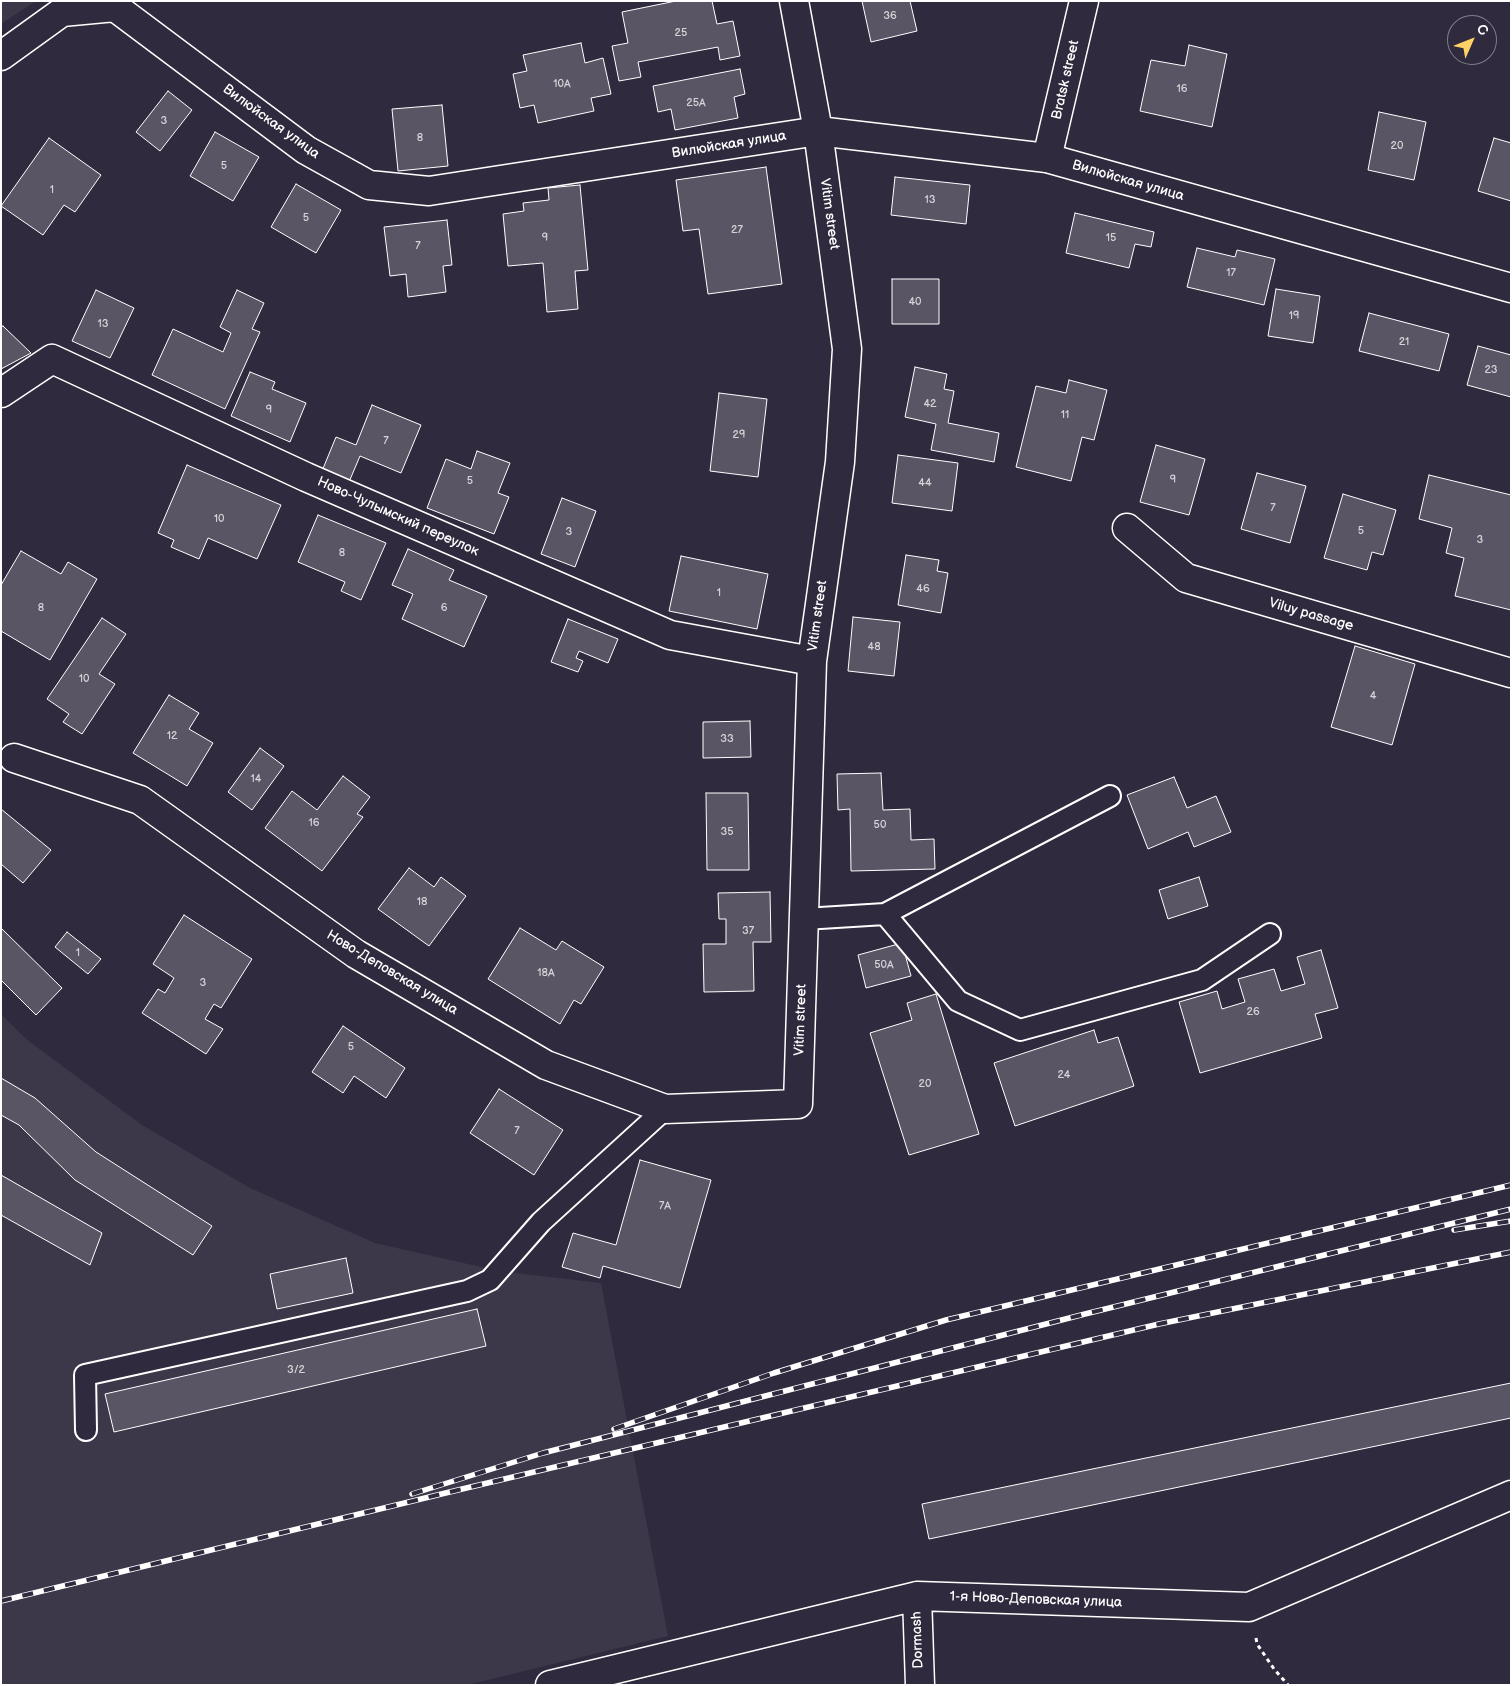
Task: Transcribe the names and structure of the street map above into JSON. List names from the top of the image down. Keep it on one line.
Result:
{"streets":{"street":["Bratsk street","Вилюйская улица","Vitim street","Ново-Чулымский переулок","Viluy passage","Ново-Деповская улица","1-я Ново-Деповская улица","Dormash"]},"crossings":[["Bratsk street","Вилюйская улица"],["Вилюйская улица","Vitim street"],["Vitim street","Ново-Чулымский переулок"],["Vitim street","Ново-Деповская улица"],["1-я Ново-Деповская улица","Dormash"]],"house_numbers":["36","25","10А","16","25А","3","8","20","5","1","13","5","27","9","15","7","17","40","19","13","21","23","42","9","11","29","7","9","5","44","7","10","5","3","3","8","46","1","8","6","48","10","4","12","33","14","16","50","35","18","37","1","50А","18А","3","26","5","24","20","7","7А","3/2"],"north":"top right"}
